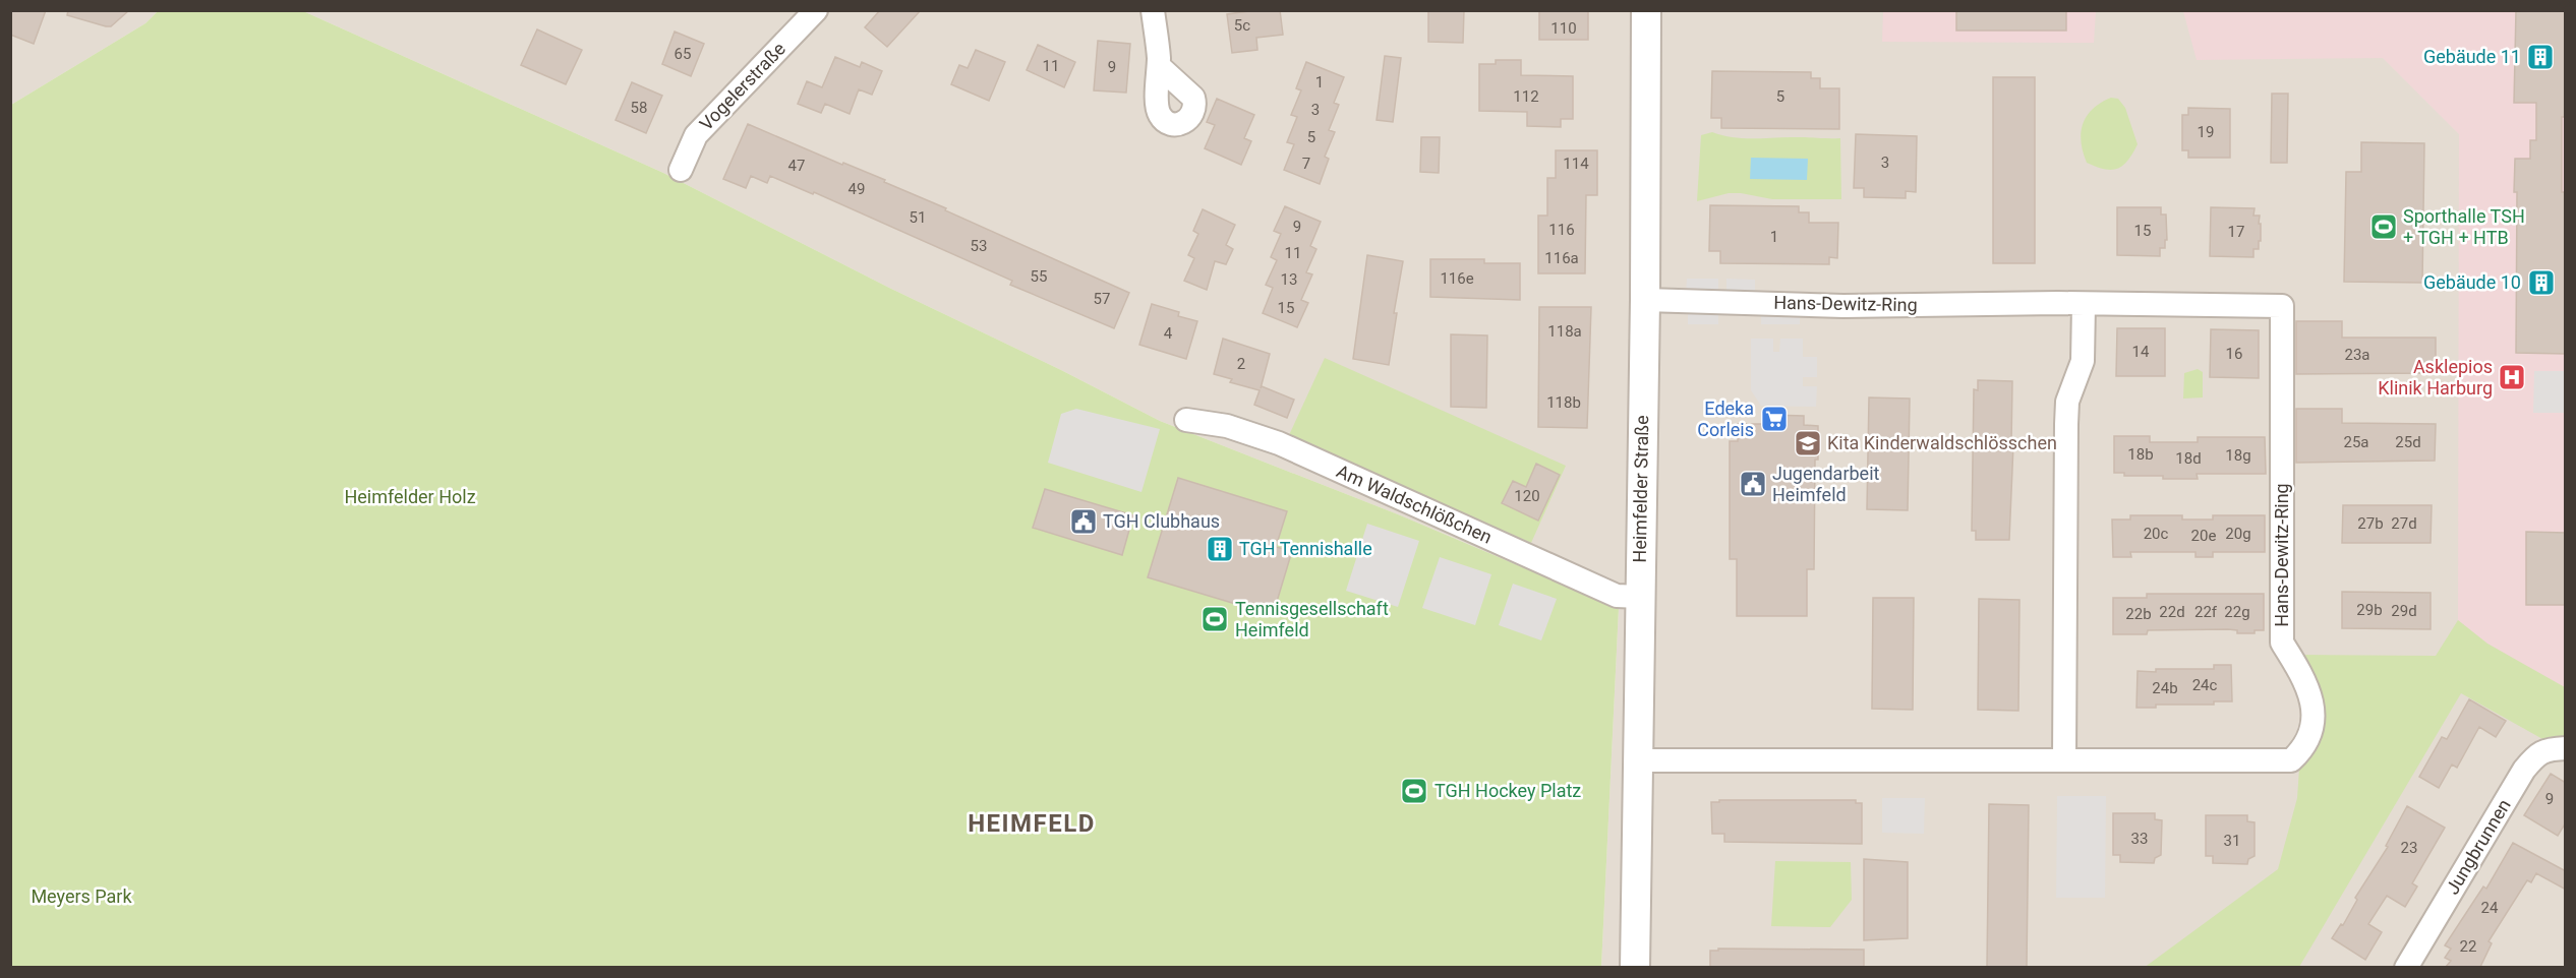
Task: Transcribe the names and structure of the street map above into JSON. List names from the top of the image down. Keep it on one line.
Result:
{"streets":{"street":["Vogelerstraße","Hans-Dewitz-Ring","Heimfelder Straße","Am Waldschlößchen","Jungbrunnen"]},"crossings":[["Hans-Dewitz-Ring","Heimfelder Straße"],["Heimfelder Straße","Am Waldschlößchen"]],"districts":["HEIMFELD"],"parks":["Heimfelder Holz","Meyers Park"],"places":{"building":["Gebäude 11","Gebäude 10","TGH Tennishalle"],"sports":["Sporthalle TSH + TGH + HTB","Tennisgesellschaft Heimfeld","TGH Hockey Platz"],"hospital":["Asklepios Klinik Harburg"],"supermarket":["Edeka Corleis"],"school or university":["Kita Kinderwaldschlösschen"],"public building":["Jugendarbeit Heimfeld","TGH Clubhaus"]},"house_numbers":["5c","110","65","11","9","1","112","5","58","3","19","5","3","7","114","47","49","51","9","116","15","17","1","53","11","116a","55","116e","13","57","15","118a","4","14","16","23a","2","118b","25a","25d","18b","18g","18d","120","27b","27d","20c","20g","20e","29b","29d","22d","22f","22g","22b","24c","24b","9","33","31","23","24","22"]}
